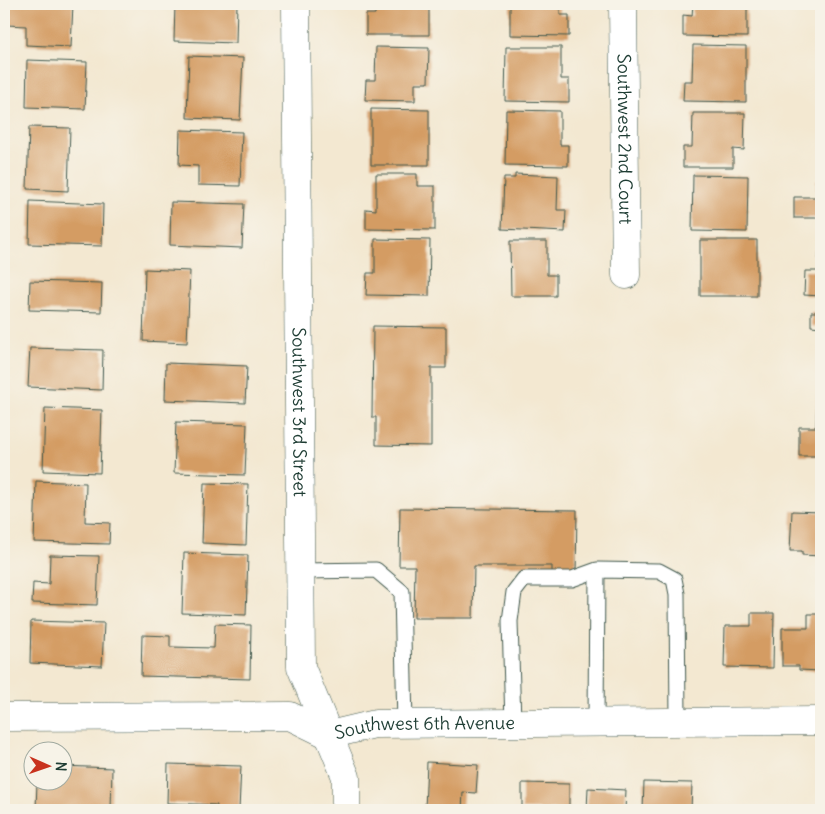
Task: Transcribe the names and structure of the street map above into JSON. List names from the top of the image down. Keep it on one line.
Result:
{"streets":{"street":["Southwest 2nd Court","Southwest 3rd Street","Southwest 6th Avenue"]},"crossings":[["Southwest 3rd Street","Southwest 6th Avenue"]],"north":"right"}
